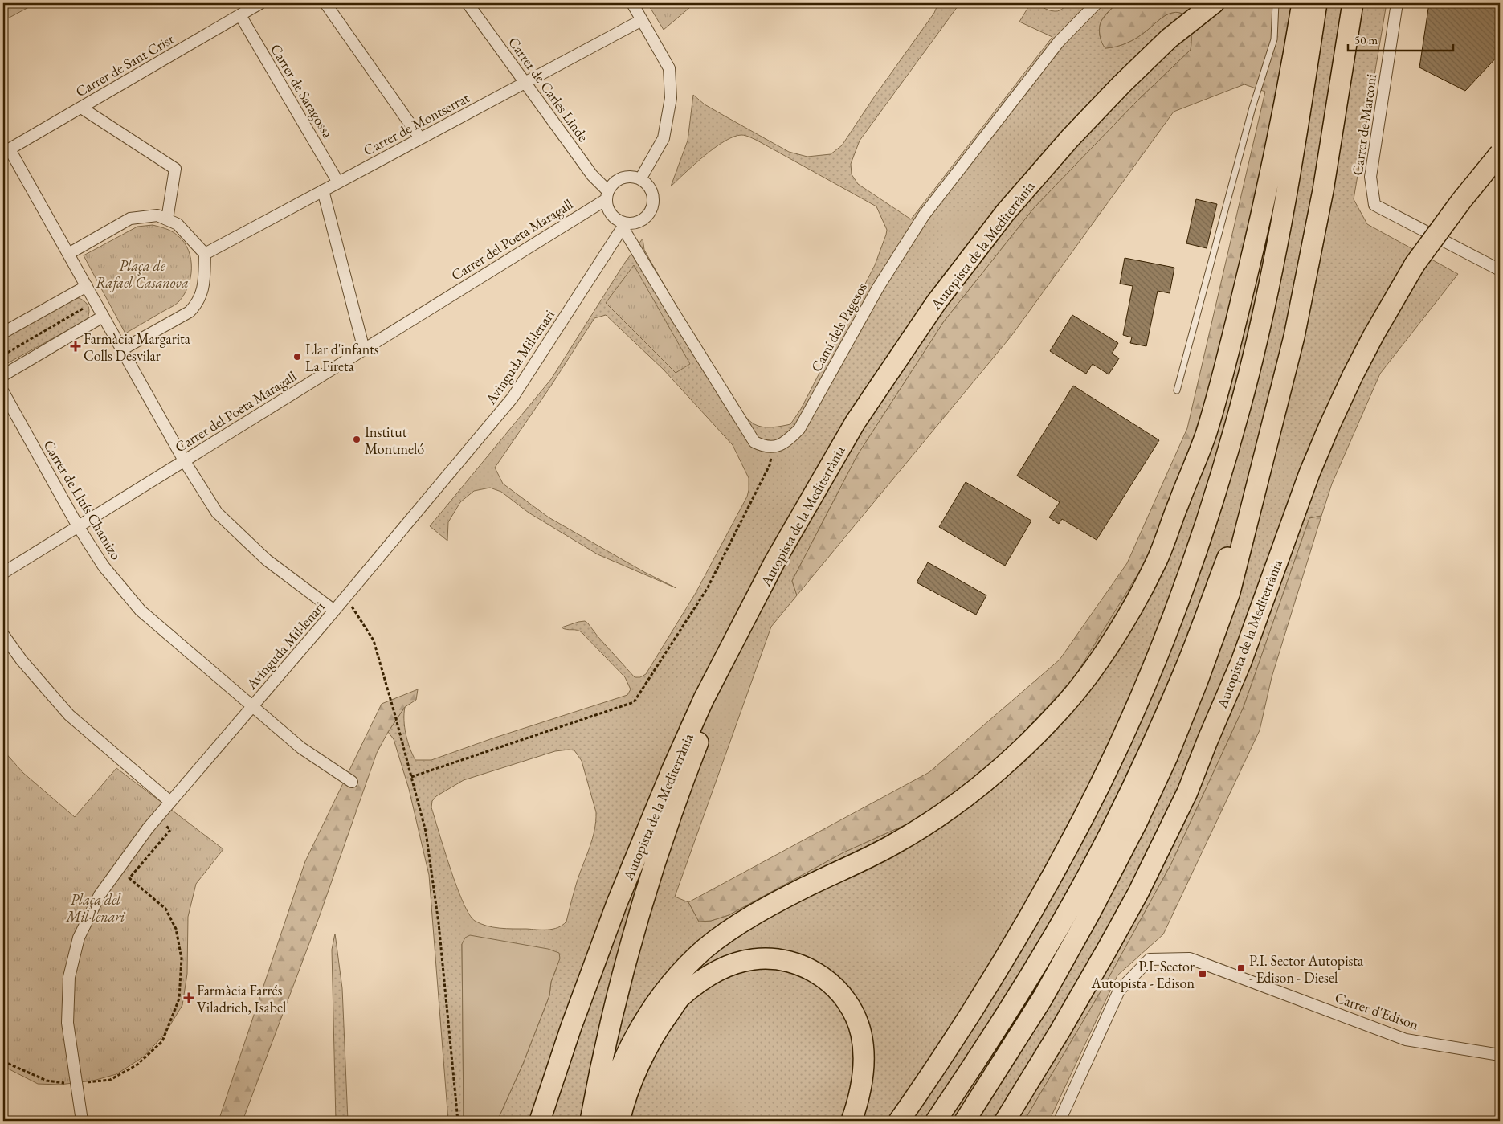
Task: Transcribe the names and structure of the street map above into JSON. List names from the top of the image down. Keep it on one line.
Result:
{"streets":{"highway":["Autopista de la Mediterrània"],"street":["Carrer de Sant Crist","Carrer de Carles Linde","Carrer de Saragossa","Carrer de Montserrat","Carrer de Marconi","Carrer del Poeta Maragall","Camí dels Pagesos","Avinguda Mil·lenari","Carrer de Lluís Chamizo","Carrer d'Edison"]},"crossings":[["Carrer de Sant Crist","Carrer de Saragossa"],["Carrer de Carles Linde","Carrer de Montserrat"],["Carrer de Carles Linde","Carrer del Poeta Maragall"],["Carrer de Carles Linde","Avinguda Mil·lenari"],["Carrer de Saragossa","Carrer de Montserrat"],["Carrer del Poeta Maragall","Avinguda Mil·lenari"],["Carrer del Poeta Maragall","Carrer de Lluís Chamizo"],["Avinguda Mil·lenari","Carrer de Lluís Chamizo"]],"parks":["Plaça de Rafael Casanova","Plaça del Mil·lenari"],"places":{"health":["Farmàcia Margarita Colls Desvilar","Farmàcia Farrés Viladrich, Isabel"],"other":["Llar d'infants La Fireta","Institut Montmeló"],"transit":["P.I. Sector Autopista - Edison - Diesel","P.I. Sector Autopista - Edison"]},"scale_bar":"50 m"}
